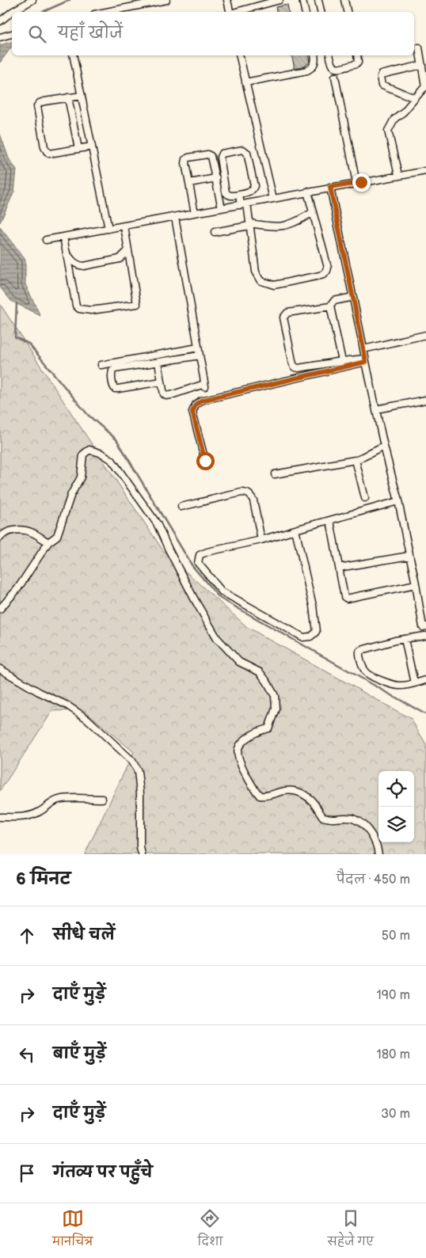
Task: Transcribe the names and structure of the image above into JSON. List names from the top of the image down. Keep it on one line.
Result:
{"page":{"search":"यहाँ खोजें","heading":["6 मिनट","पैदल · 450 m"],"list":[["सीधे चलें","50 m"],["दाएँ मुड़ें","190 m"],["बाएँ मुड़ें","180 m"],["दाएँ मुड़ें","30 m"],"गंतव्य पर पहुँचे"],"nav":["मानचित्र","दिशा","सहेजे गए"]}}
